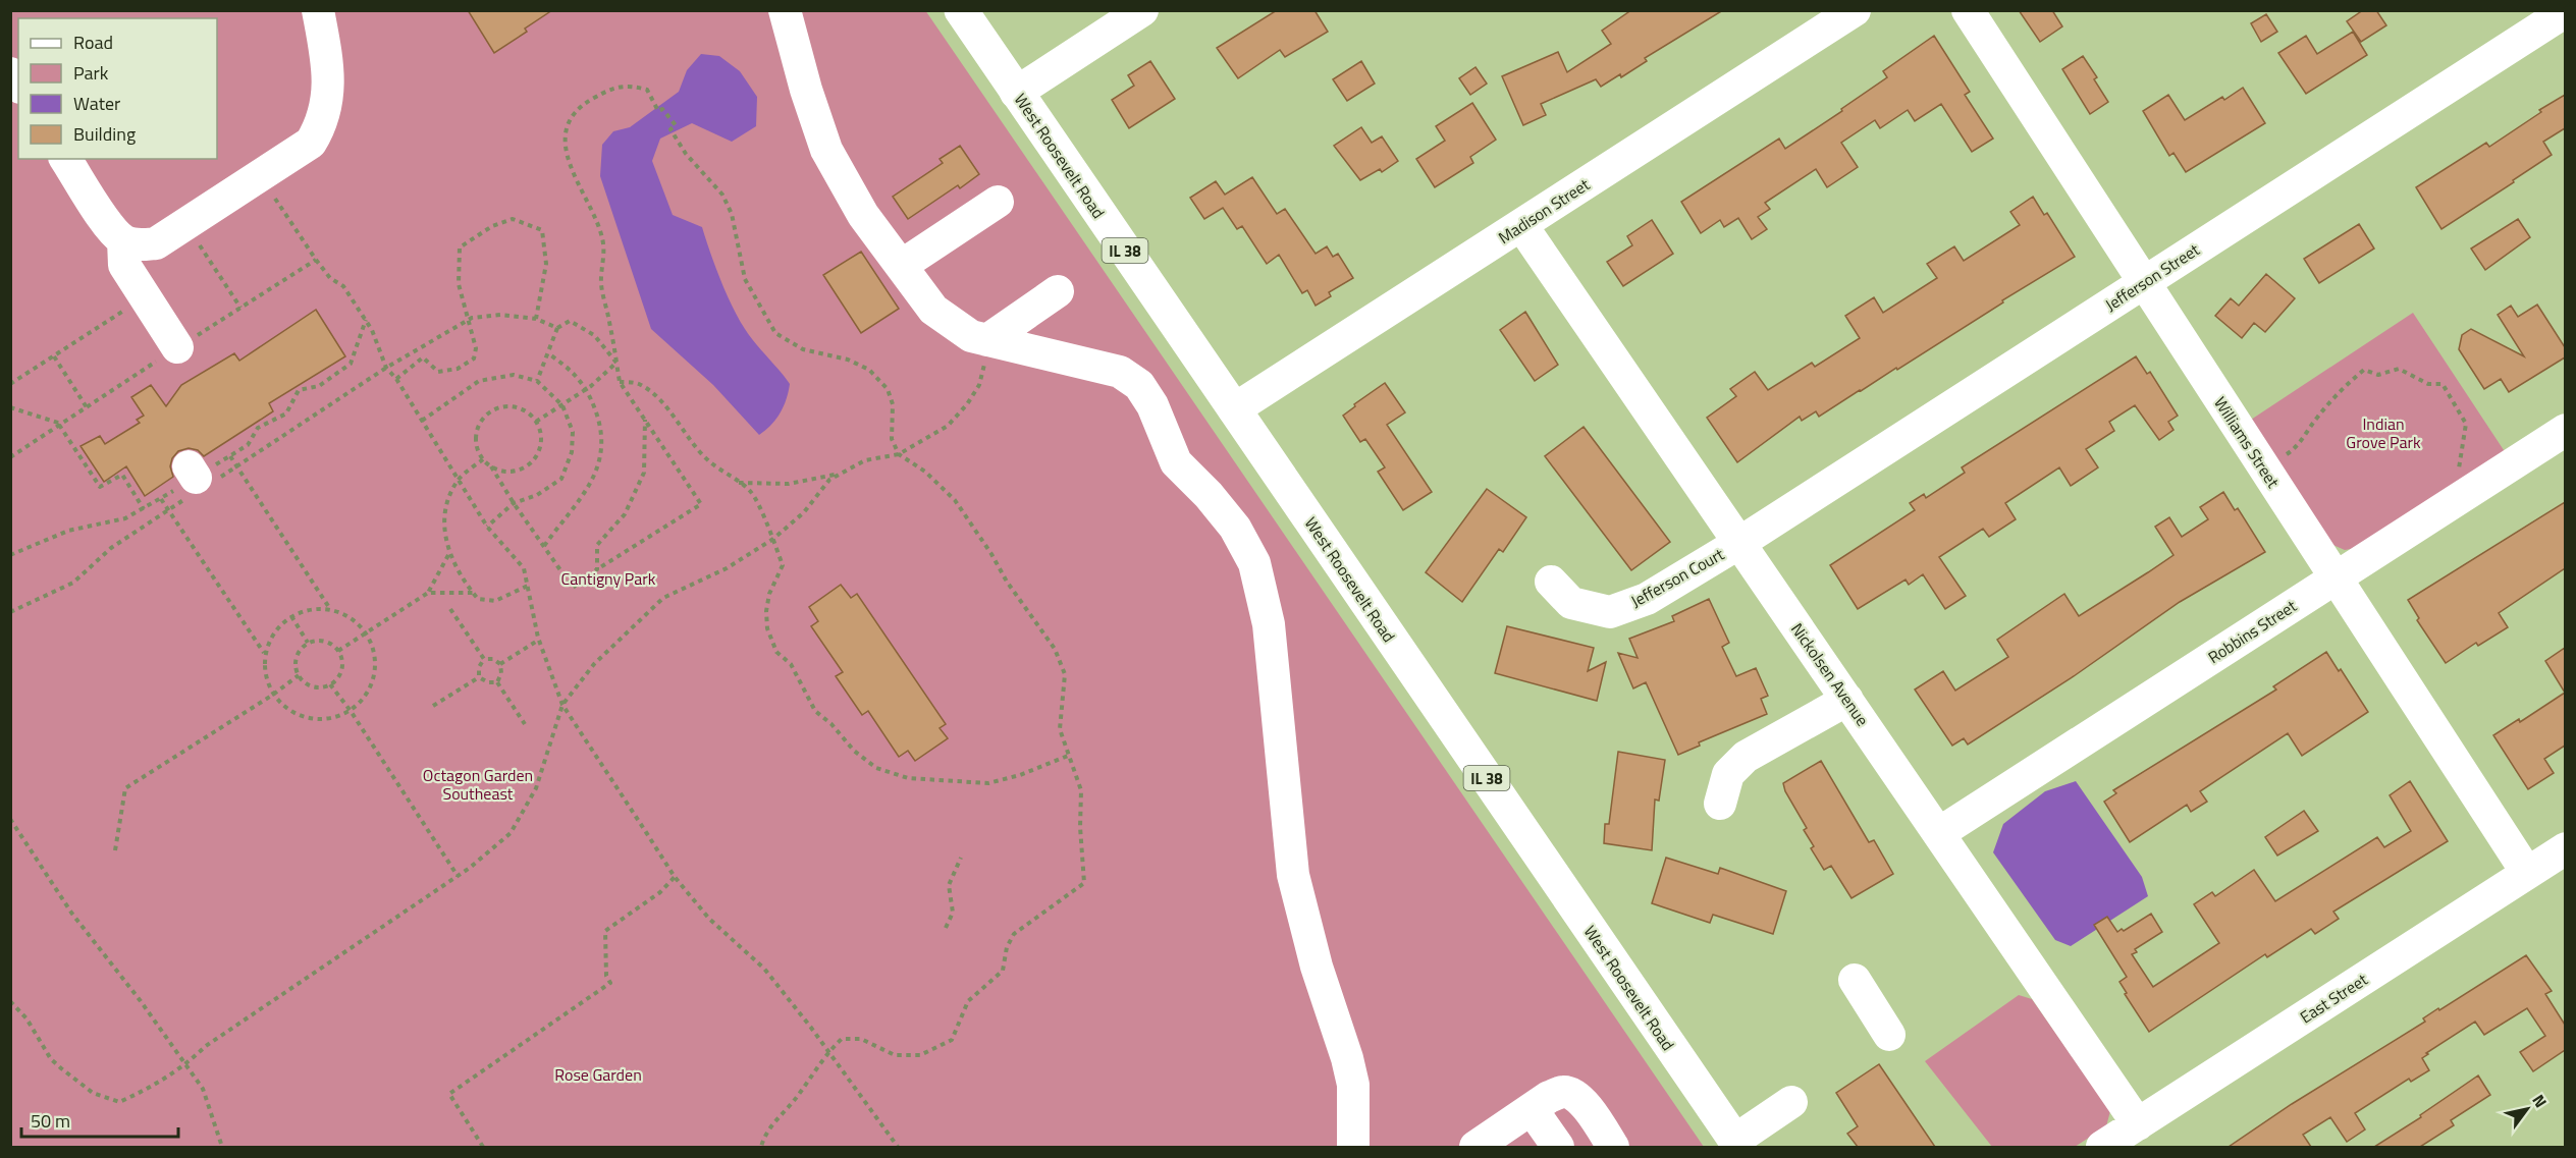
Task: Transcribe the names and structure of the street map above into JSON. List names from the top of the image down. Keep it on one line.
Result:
{"streets":{"main road":["West Roosevelt Road","IL 38"],"street":["Madison Street","Jefferson Street","Williams Street","Jefferson Court","Robbins Street","Nickolsen Avenue","East Street"]},"crossings":[["West Roosevelt Road","Madison Street"],["Madison Street","Nickolsen Avenue"],["Jefferson Street","Williams Street"],["Jefferson Street","Jefferson Court"],["Jefferson Street","Nickolsen Avenue"],["Williams Street","Robbins Street"],["Williams Street","East Street"],["Jefferson Court","Nickolsen Avenue"],["Robbins Street","Nickolsen Avenue"],["Nickolsen Avenue","East Street"]],"parks":["Indian Grove Park","Cantigny Park","Octagon Garden Southeast","Rose Garden"],"legend":["Road","Park","Water","Building"],"scale_bar":"50 m","north":"top right"}
